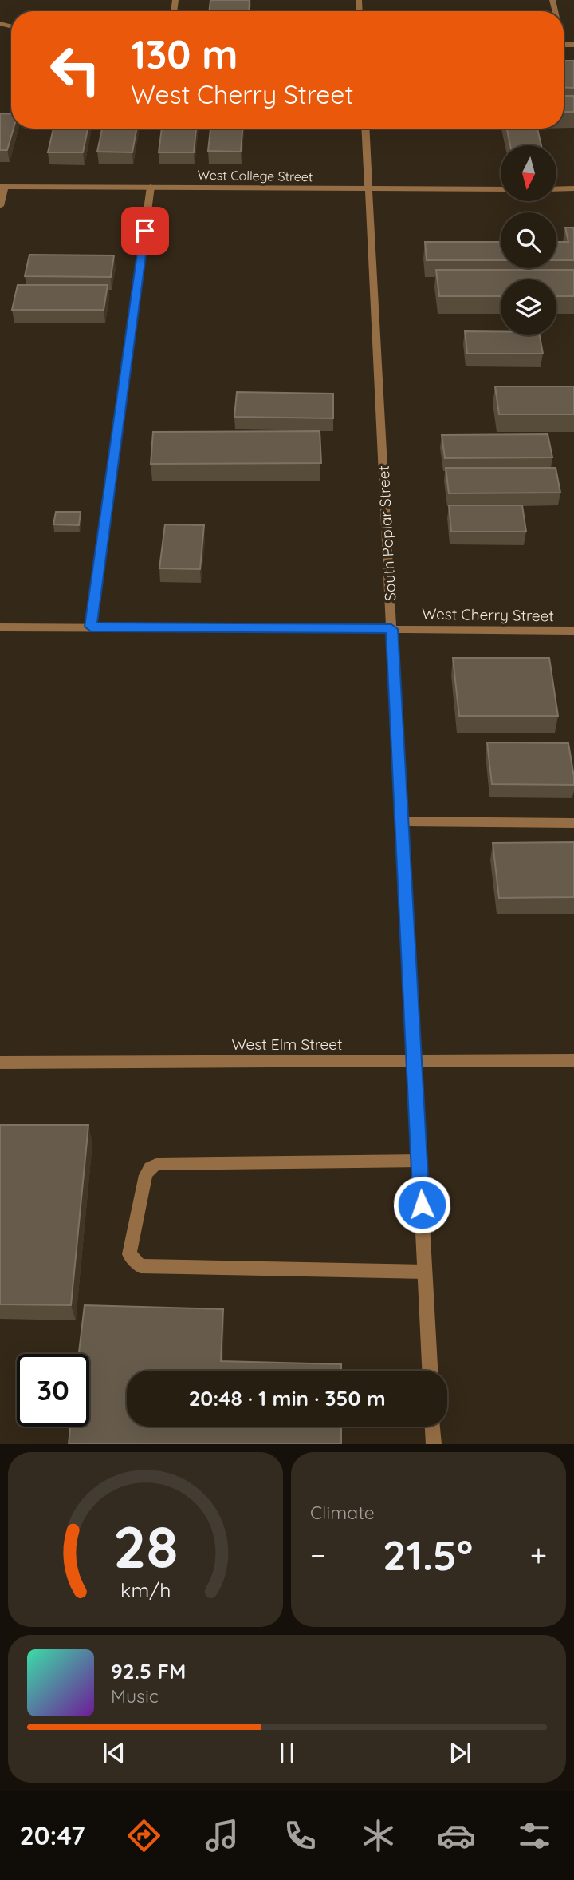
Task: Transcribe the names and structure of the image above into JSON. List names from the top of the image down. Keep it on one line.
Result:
{"streets":{"street":["West College Street","South Poplar Street","West Cherry Street","West Elm Street"]},"crossings":[["West College Street","South Poplar Street"],["South Poplar Street","West Cherry Street"],["South Poplar Street","West Elm Street"]],"north":"bottom","page":{"turn":["130 m","West Cherry Street"],"limit":"30","trip":"20:48 · 1 min · 350 m","tile":"Climate","heat":["−","21.5°","+"],"song":["92.5 FM","Music"],"tabs":"20:47","gauge":["28","km/h"]}}
